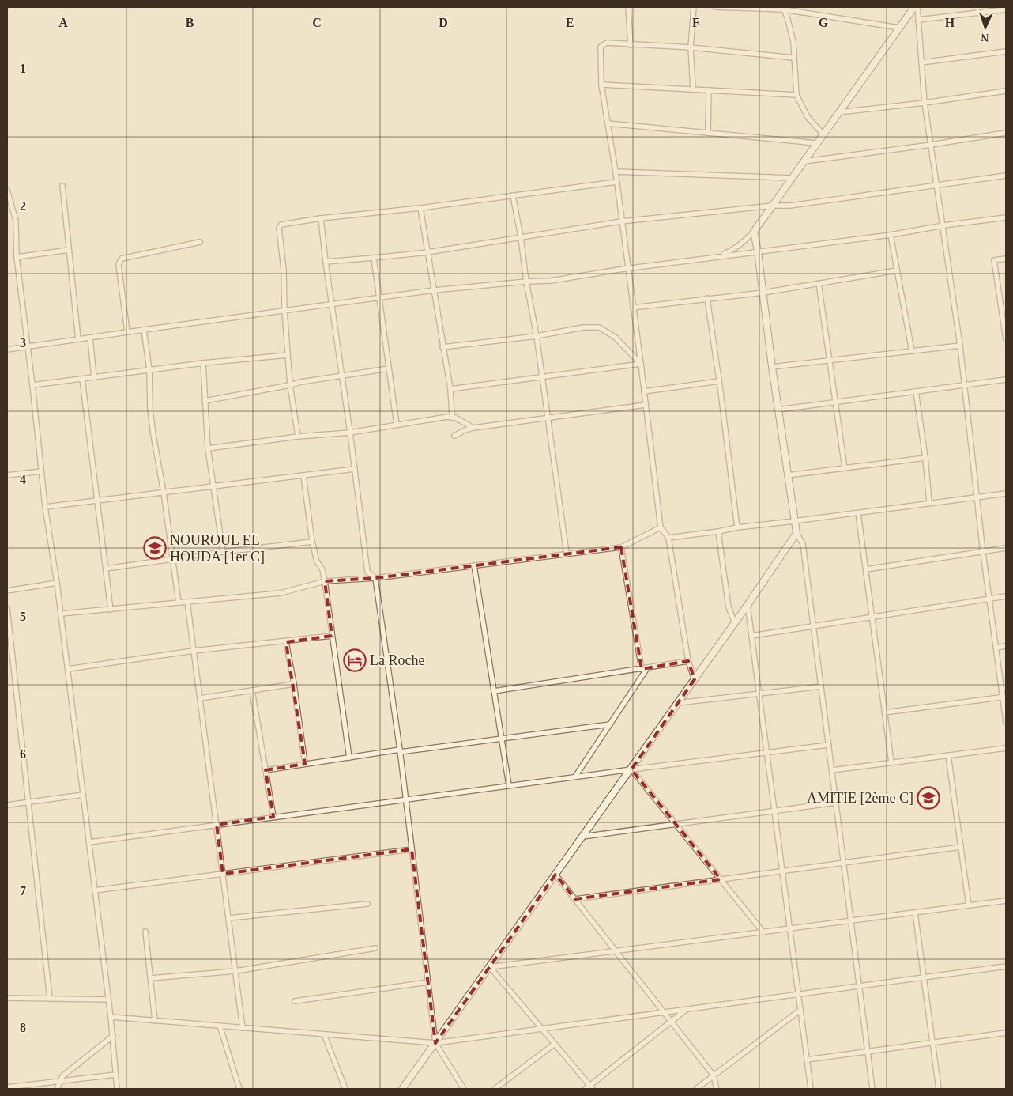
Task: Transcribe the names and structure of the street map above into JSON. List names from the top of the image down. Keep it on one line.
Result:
{"places":{"school or university":["NOUROUL EL HOUDA [1er C]","AMITIE [2ème C]"],"hotel":["La Roche"]},"north":"bottom","grid":{"columns":["A","B","C","D","E","F","G","H"],"rows":["1","2","3","4","5","6","7","8"]}}
